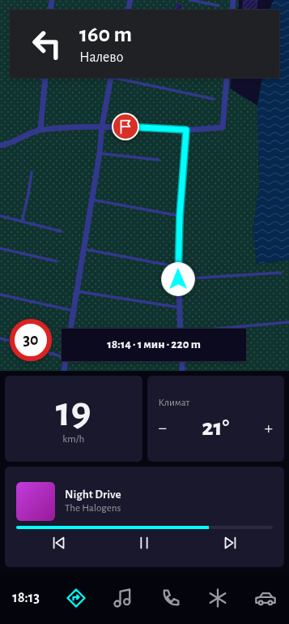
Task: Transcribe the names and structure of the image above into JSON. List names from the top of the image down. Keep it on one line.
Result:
{"page":{"turn":["160 m","Налево"],"limit":"30","trip":"18:14 · 1 мин · 220 m","tile":[["19","km/h"],"Климат"],"heat":["−","21°","+"],"song":["Night Drive","The Halogens"],"tabs":"18:13"}}
